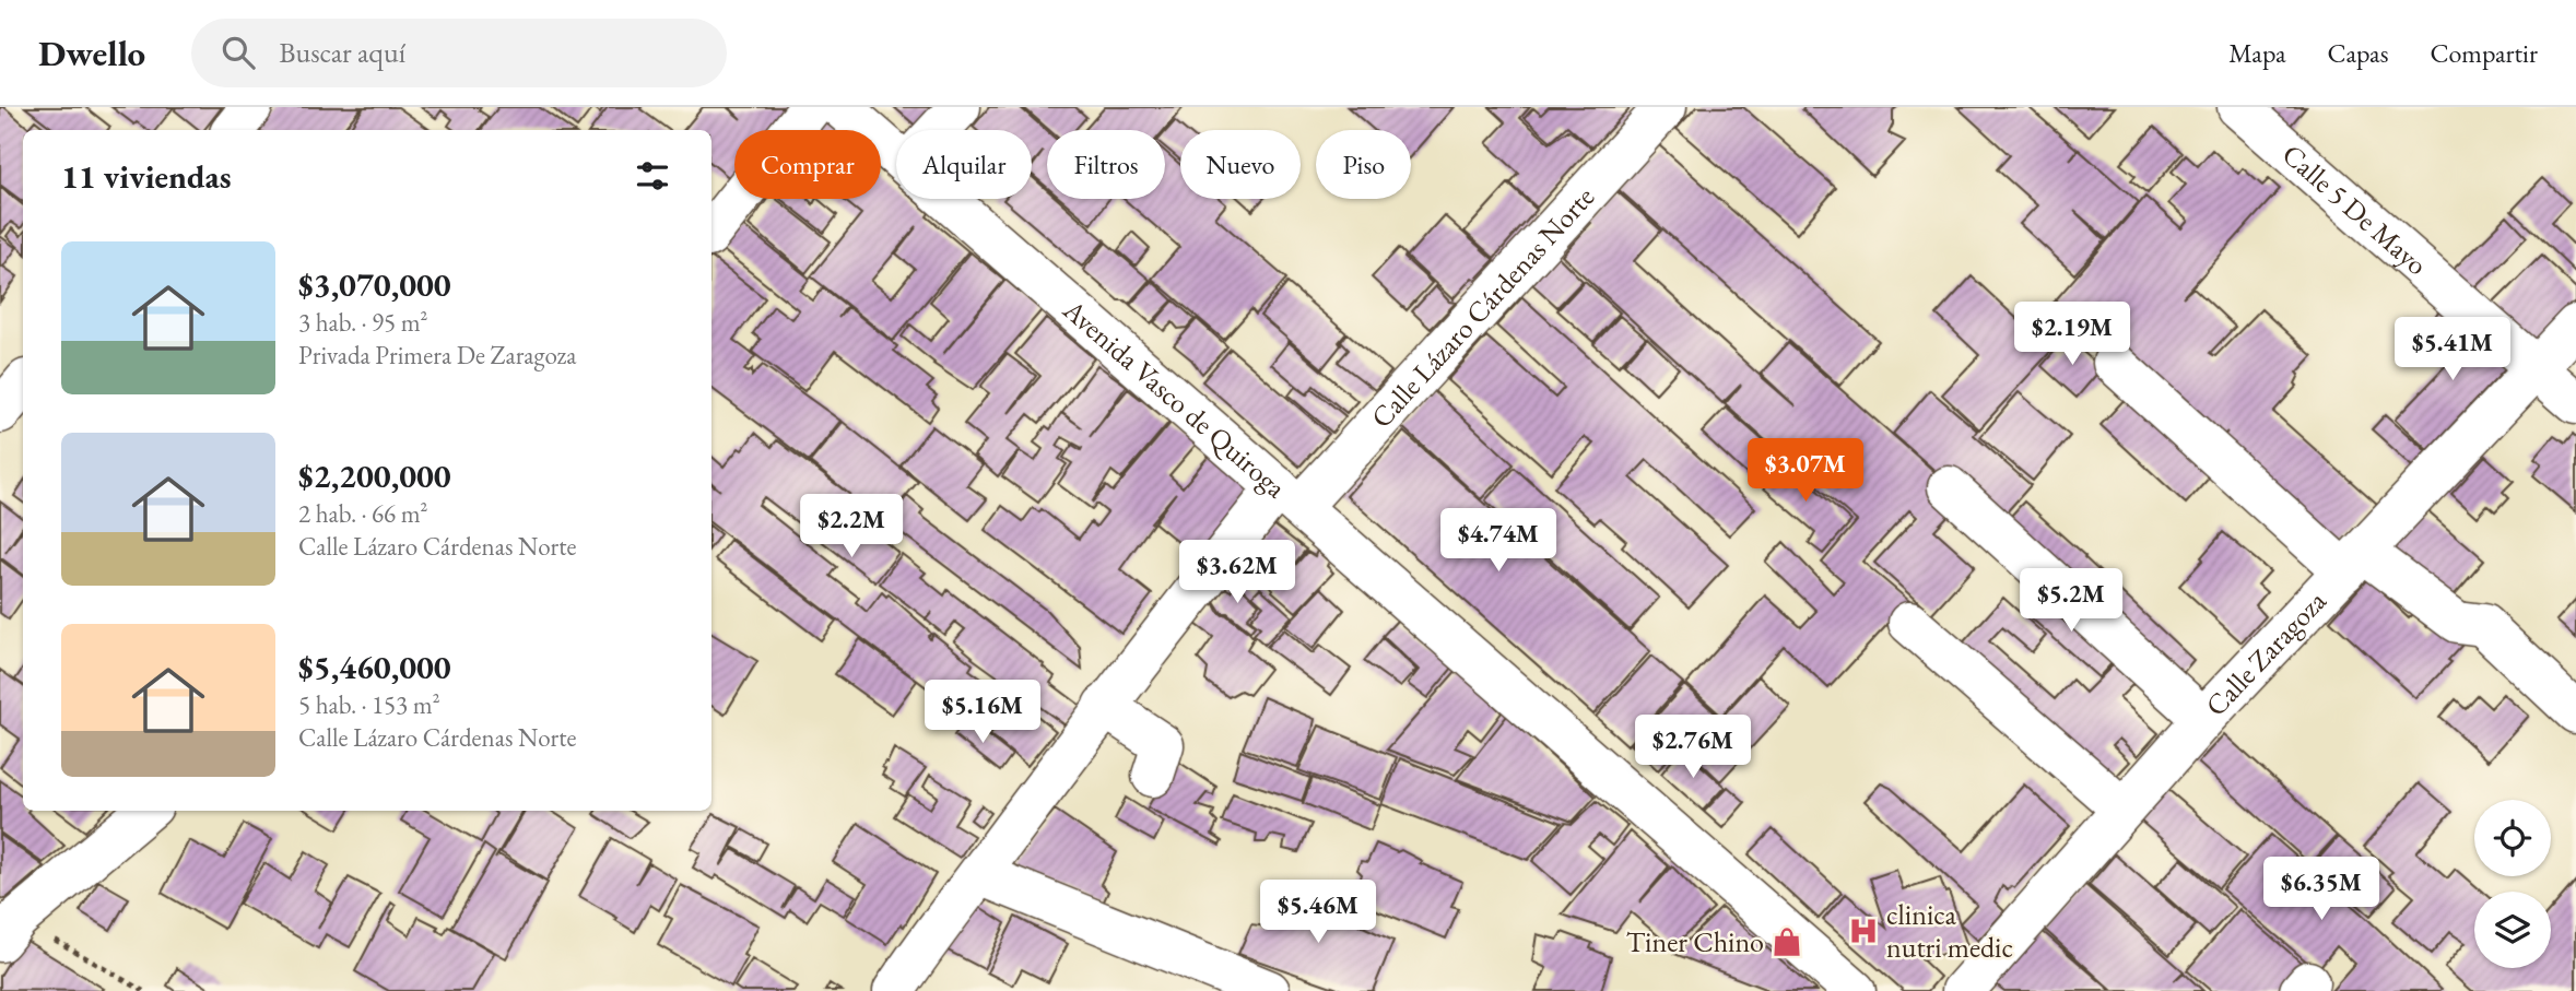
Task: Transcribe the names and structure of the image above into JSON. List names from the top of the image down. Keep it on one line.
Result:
{"streets":{"street":["Calle 5 De Mayo","Calle Lázaro Cárdenas Norte","Avenida Vasco de Quiroga","Calle Zaragoza"]},"crossings":[["Calle 5 De Mayo","Calle Zaragoza"],["Calle Lázaro Cárdenas Norte","Avenida Vasco de Quiroga"]],"places":{"hospital":["clinica nutri medic"],"shop":["Tiner Chino"]},"page":{"header":"Dwello","search":"Buscar aquí","nav":["Mapa","Capas","Compartir"],"chip":["Comprar","Alquilar","Filtros","Nuevo","Piso"],"heading":"11 viviendas","list":[{"name":"$3,070,000","note":"3 hab. · 95 m² · Privada Primera De Zaragoza"},{"name":"$2,200,000","note":"2 hab. · 66 m² · Calle Lázaro Cárdenas Norte"},{"name":"$5,460,000","note":"5 hab. · 153 m² · Calle Lázaro Cárdenas Norte"}],"price":["$2.19M","$5.41M","$3.07M","$2.2M","$4.74M","$3.62M","$5.2M","$5.16M","$2.76M","$6.35M","$5.46M"]}}
